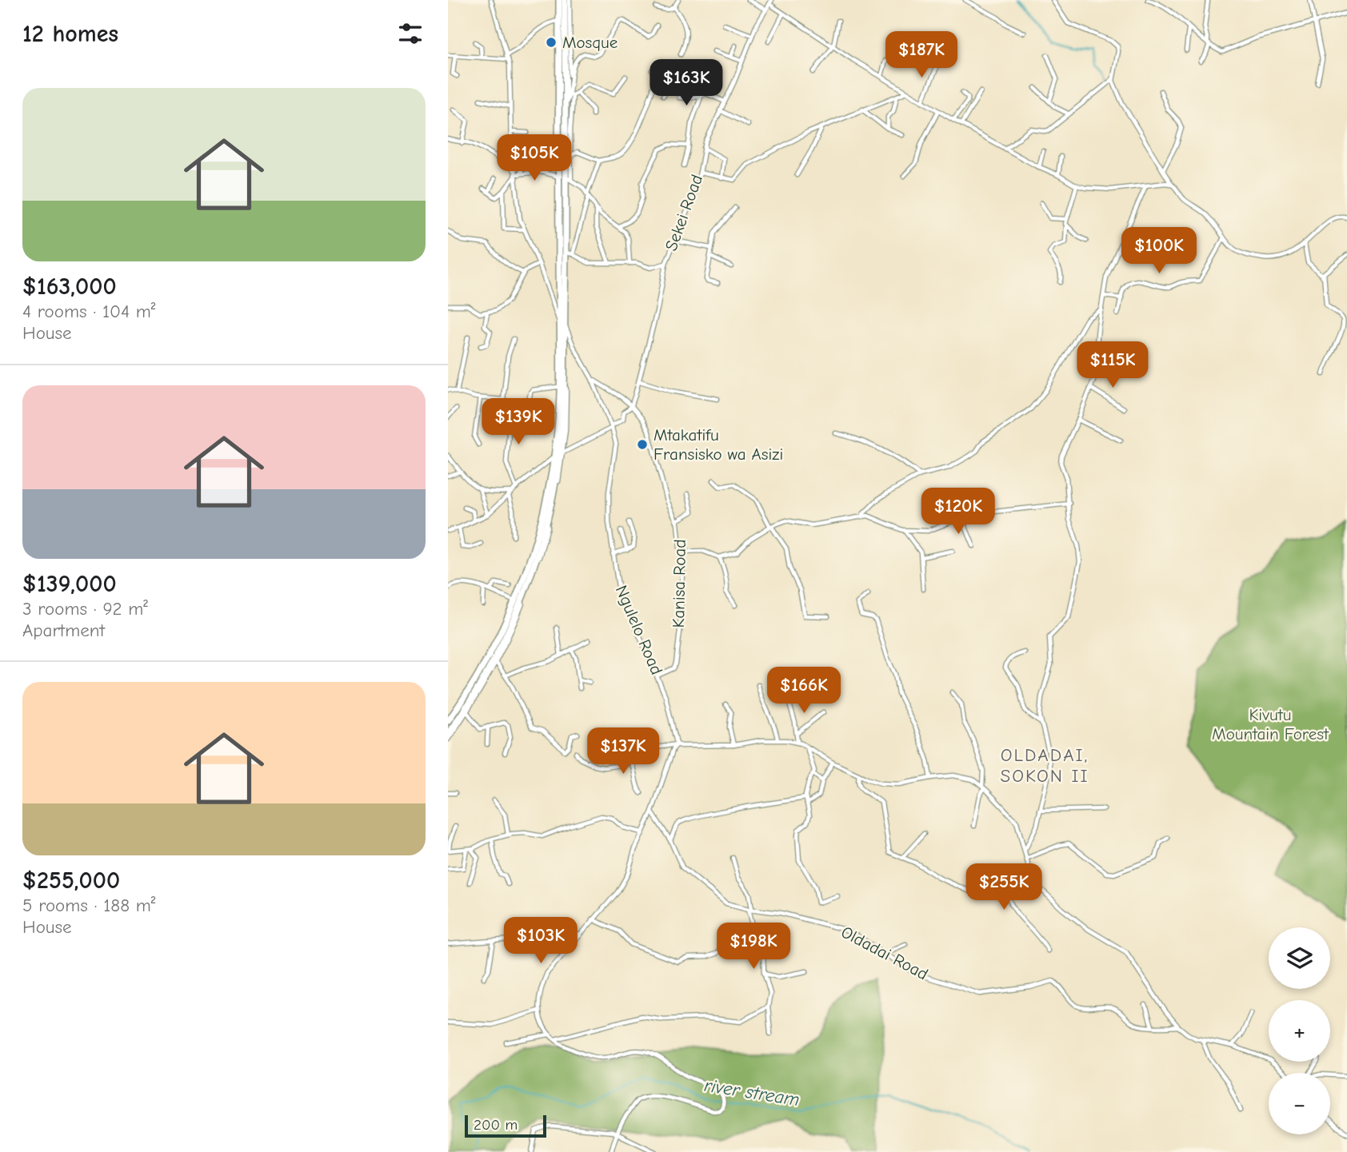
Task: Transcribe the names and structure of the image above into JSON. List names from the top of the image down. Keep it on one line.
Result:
{"streets":{"street":["Sekei Road","Kanisa Road","Ngulelo Road","Oldadai Road"]},"crossings":[["Sekei Road","Kanisa Road"],["Sekei Road","Ngulelo Road"],["Kanisa Road","Ngulelo Road"]],"districts":["OLDADAI, SOKON II"],"water":["river stream"],"parks":["Kivutu Mountain Forest"],"places":["Mosque","Mtakatifu Fransisko wa Asizi"],"scale_bar":"200 m","page":{"heading":"12 homes","price":["$187K","$163K","$105K","$100K","$115K","$139K","$120K","$166K","$137K","$255K","$103K","$198K"],"list":[{"name":"$163,000","note":"4 rooms · 104 m² · House"},{"name":"$139,000","note":"3 rooms · 92 m² · Apartment"},{"name":"$255,000","note":"5 rooms · 188 m² · House"}],"map_buttons":["+","−"],"scale":"200 m"}}
